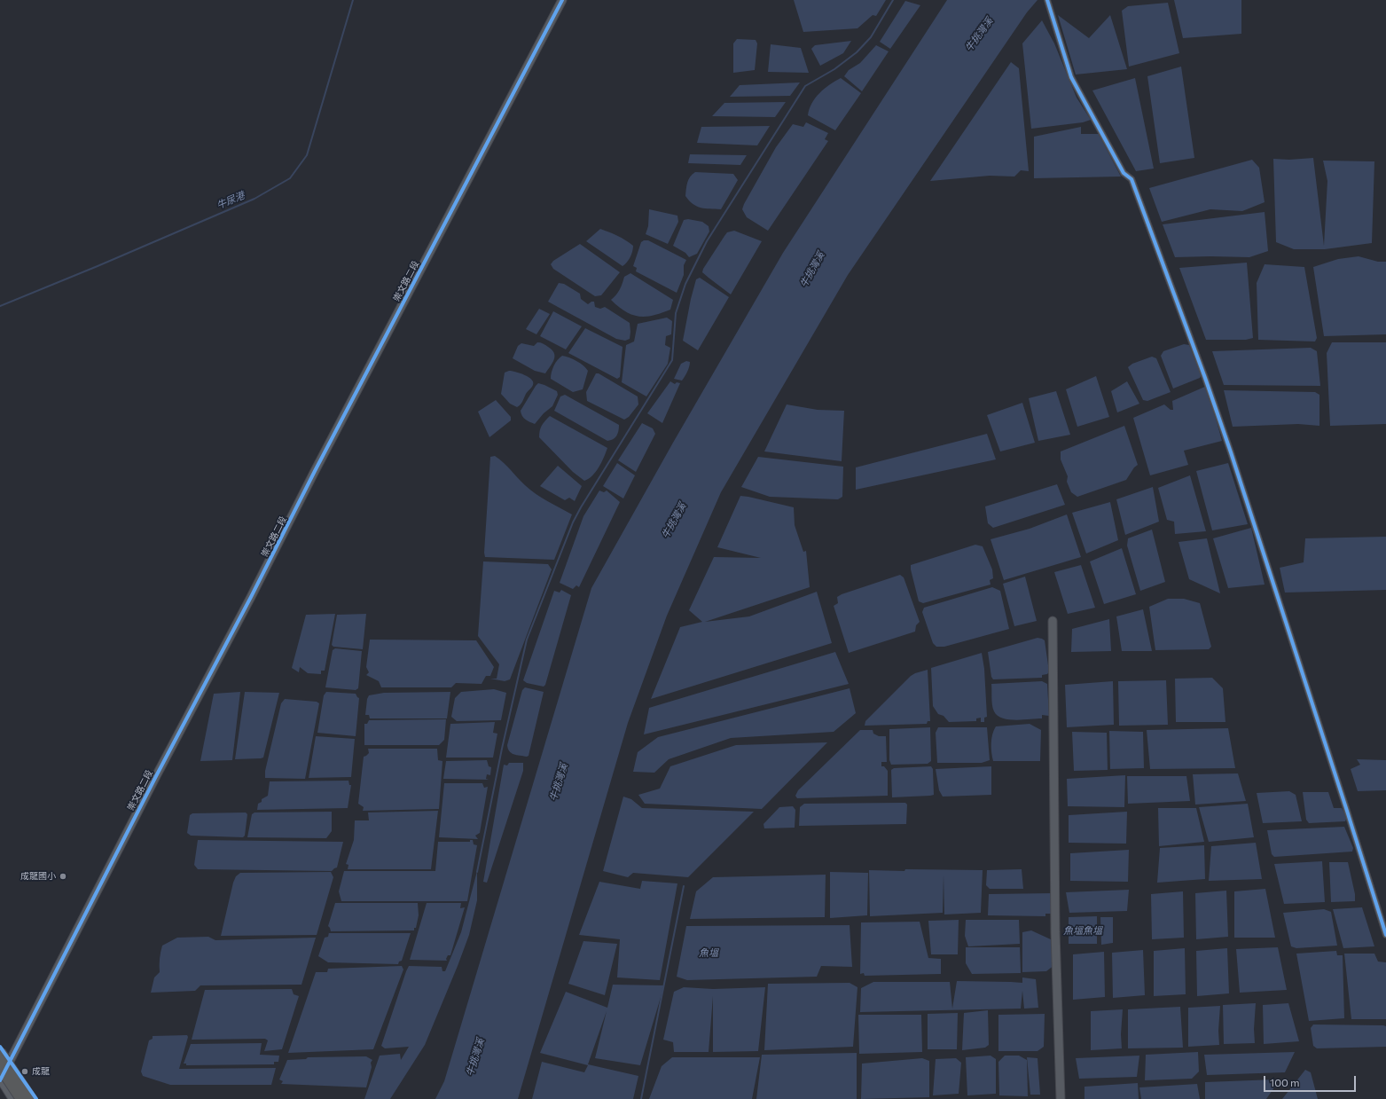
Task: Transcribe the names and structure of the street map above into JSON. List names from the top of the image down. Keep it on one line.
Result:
{"streets":{"street":["崇文路二段"]},"water":["牛挑灣溪","牛尿港","魚塭魚塭","魚塭"],"places":["成龍國小","成龍"],"scale_bar":"100 m"}
